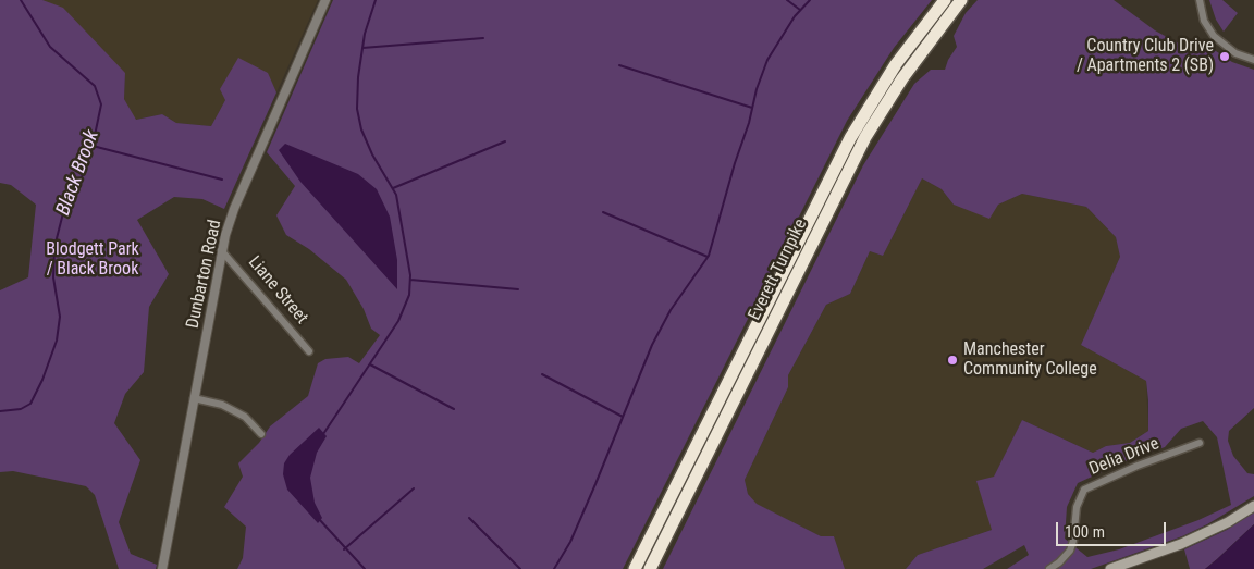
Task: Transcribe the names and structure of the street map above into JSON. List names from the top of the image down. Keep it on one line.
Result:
{"streets":{"highway":["Everett Turnpike"],"street":["Dunbarton Road","Liane Street","Delia Drive"]},"crossings":[["Dunbarton Road","Liane Street"]],"water":["Black Brook"],"parks":["Blodgett Park / Black Brook"],"places":["Country Club Drive / Apartments 2 (SB)","Manchester Community College"],"scale_bar":"100 m"}
